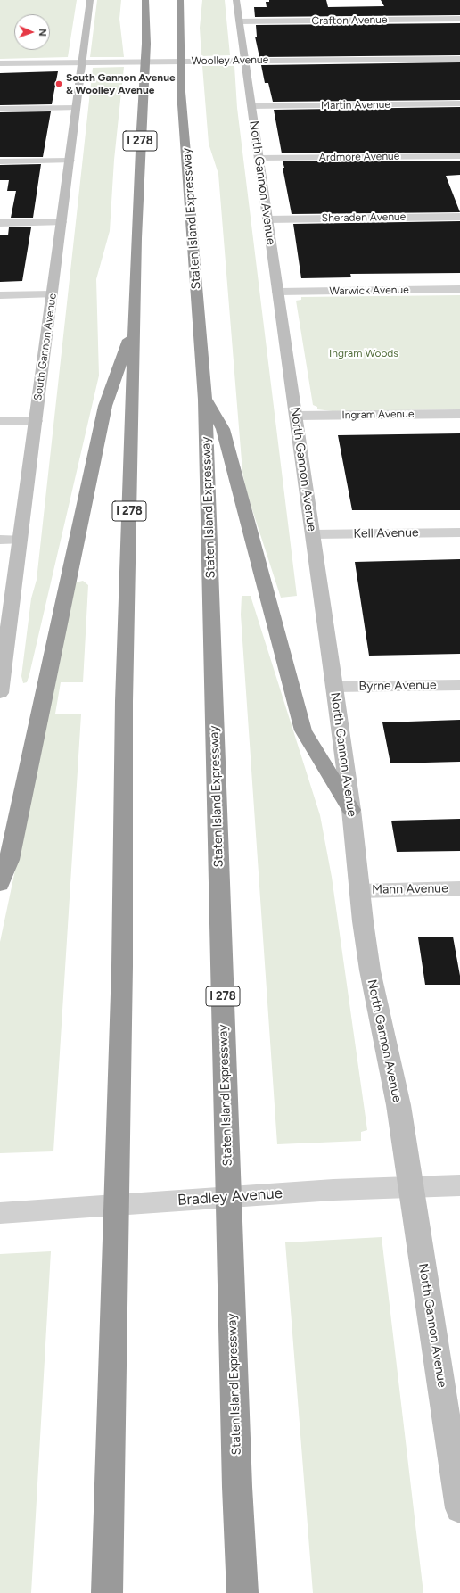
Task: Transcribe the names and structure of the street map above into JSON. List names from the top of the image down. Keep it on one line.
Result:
{"streets":{"highway":["I 278","Staten Island Expressway"],"main road":["North Gannon Avenue","South Gannon Avenue"],"street":["Crafton Avenue","Woolley Avenue","Martin Avenue","Ardmore Avenue","Sheraden Avenue","Warwick Avenue","Ingram Avenue","Kell Avenue","Byrne Avenue","Mann Avenue","Bradley Avenue"]},"crossings":[["Crafton Avenue","North Gannon Avenue"],["Woolley Avenue","North Gannon Avenue"],["Woolley Avenue","South Gannon Avenue"],["Martin Avenue","North Gannon Avenue"],["Ardmore Avenue","North Gannon Avenue"],["North Gannon Avenue","Sheraden Avenue"],["North Gannon Avenue","Warwick Avenue"],["North Gannon Avenue","Ingram Avenue"],["North Gannon Avenue","Kell Avenue"],["North Gannon Avenue","Byrne Avenue"],["North Gannon Avenue","Mann Avenue"],["North Gannon Avenue","Bradley Avenue"]],"parks":["Ingram Woods"],"places":["South Gannon Avenue & Woolley Avenue"],"north":"right"}
